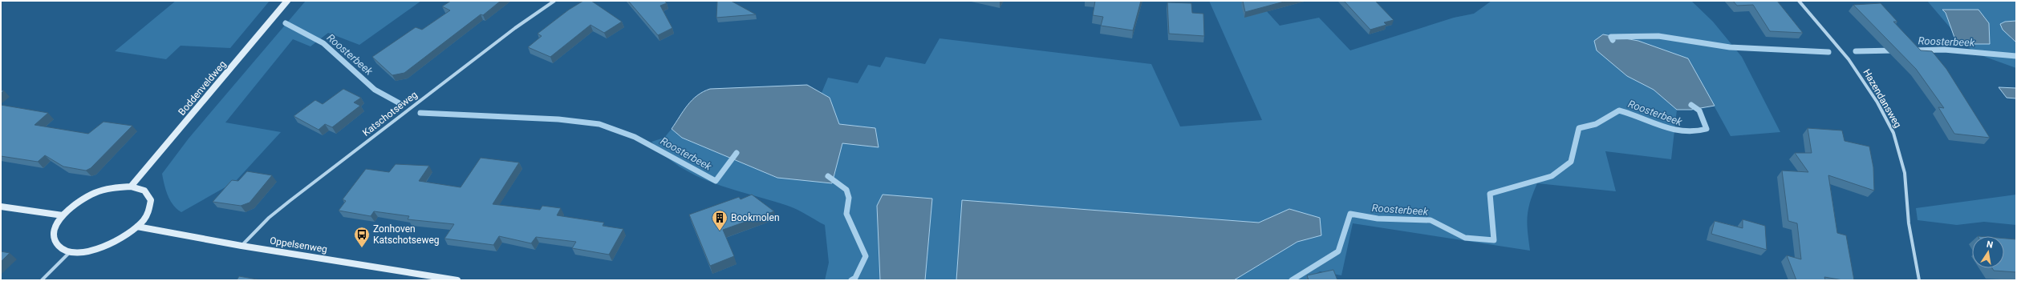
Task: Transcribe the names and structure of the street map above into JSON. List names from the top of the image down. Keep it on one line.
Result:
{"streets":{"street":["Boddenveldweg","Hazendansweg","Katschotseweg","Oppelsenweg"]},"crossings":[["Katschotseweg","Oppelsenweg"]],"water":["Roosterbeek"],"places":{"building":["Bookmolen"],"bus stop":["Zonhoven Katschotseweg"]},"north":"top"}
